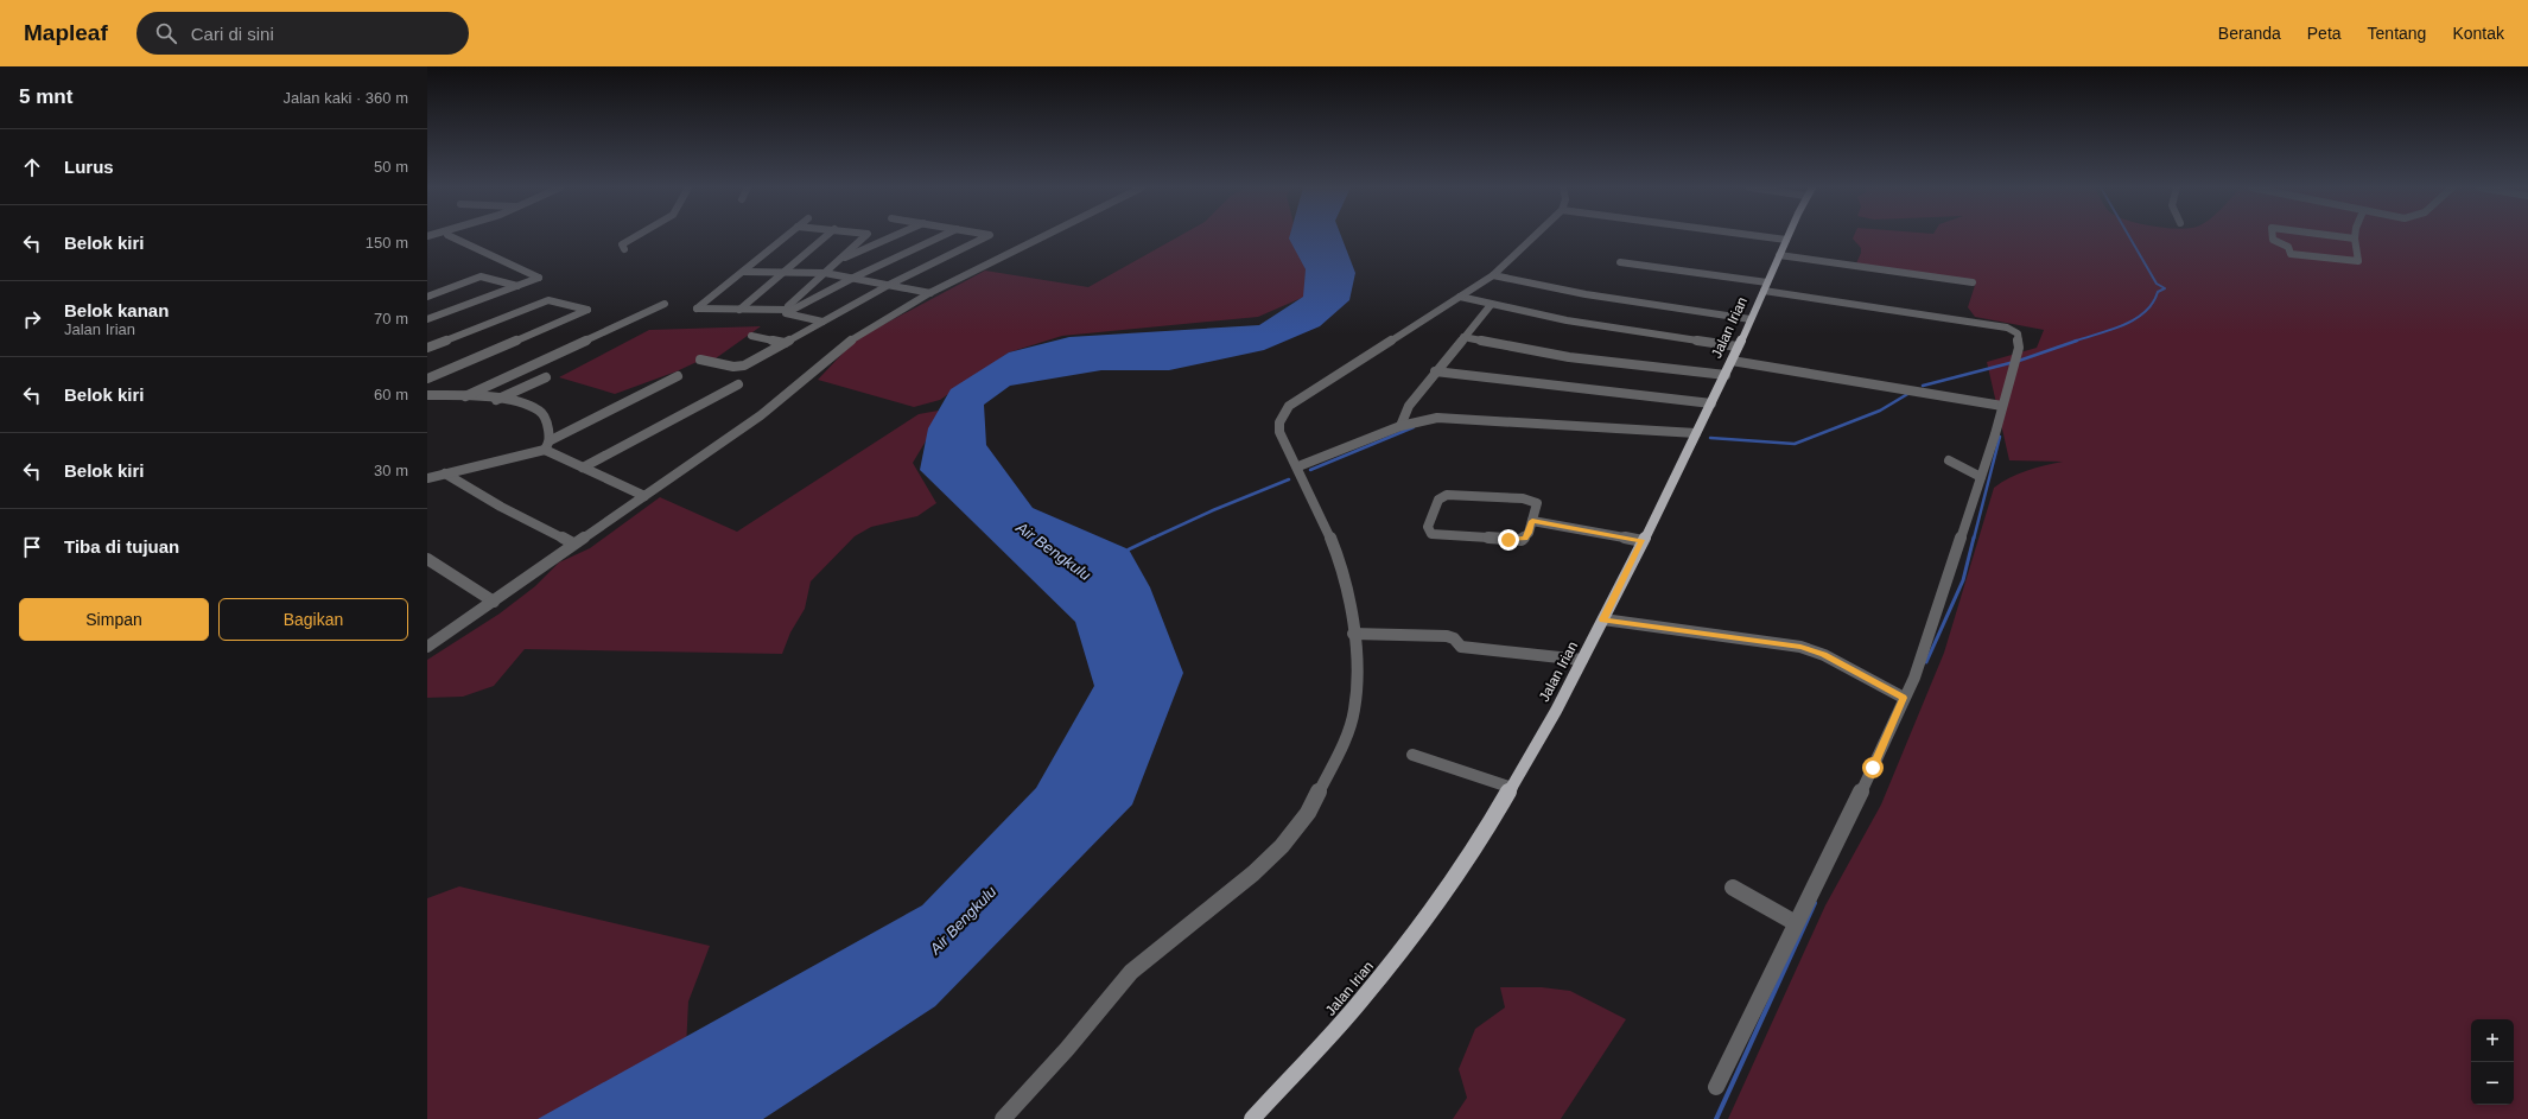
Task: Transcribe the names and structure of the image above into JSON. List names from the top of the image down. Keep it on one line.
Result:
{"streets":{"main road":["Jalan Irian"]},"water":["Air Bengkulu"],"page":{"header":"Mapleaf","search":"Cari di sini","nav":["Beranda","Peta","Tentang","Kontak"],"heading":["5 mnt","Jalan kaki · 360 m"],"list":[["Lurus","50 m"],["Belok kiri","150 m"],["Belok kanan","Jalan Irian","70 m"],["Belok kiri","60 m"],["Belok kiri","30 m"],"Tiba di tujuan"],"buttons":["Simpan","Bagikan"],"map_buttons":["+","−"]}}
